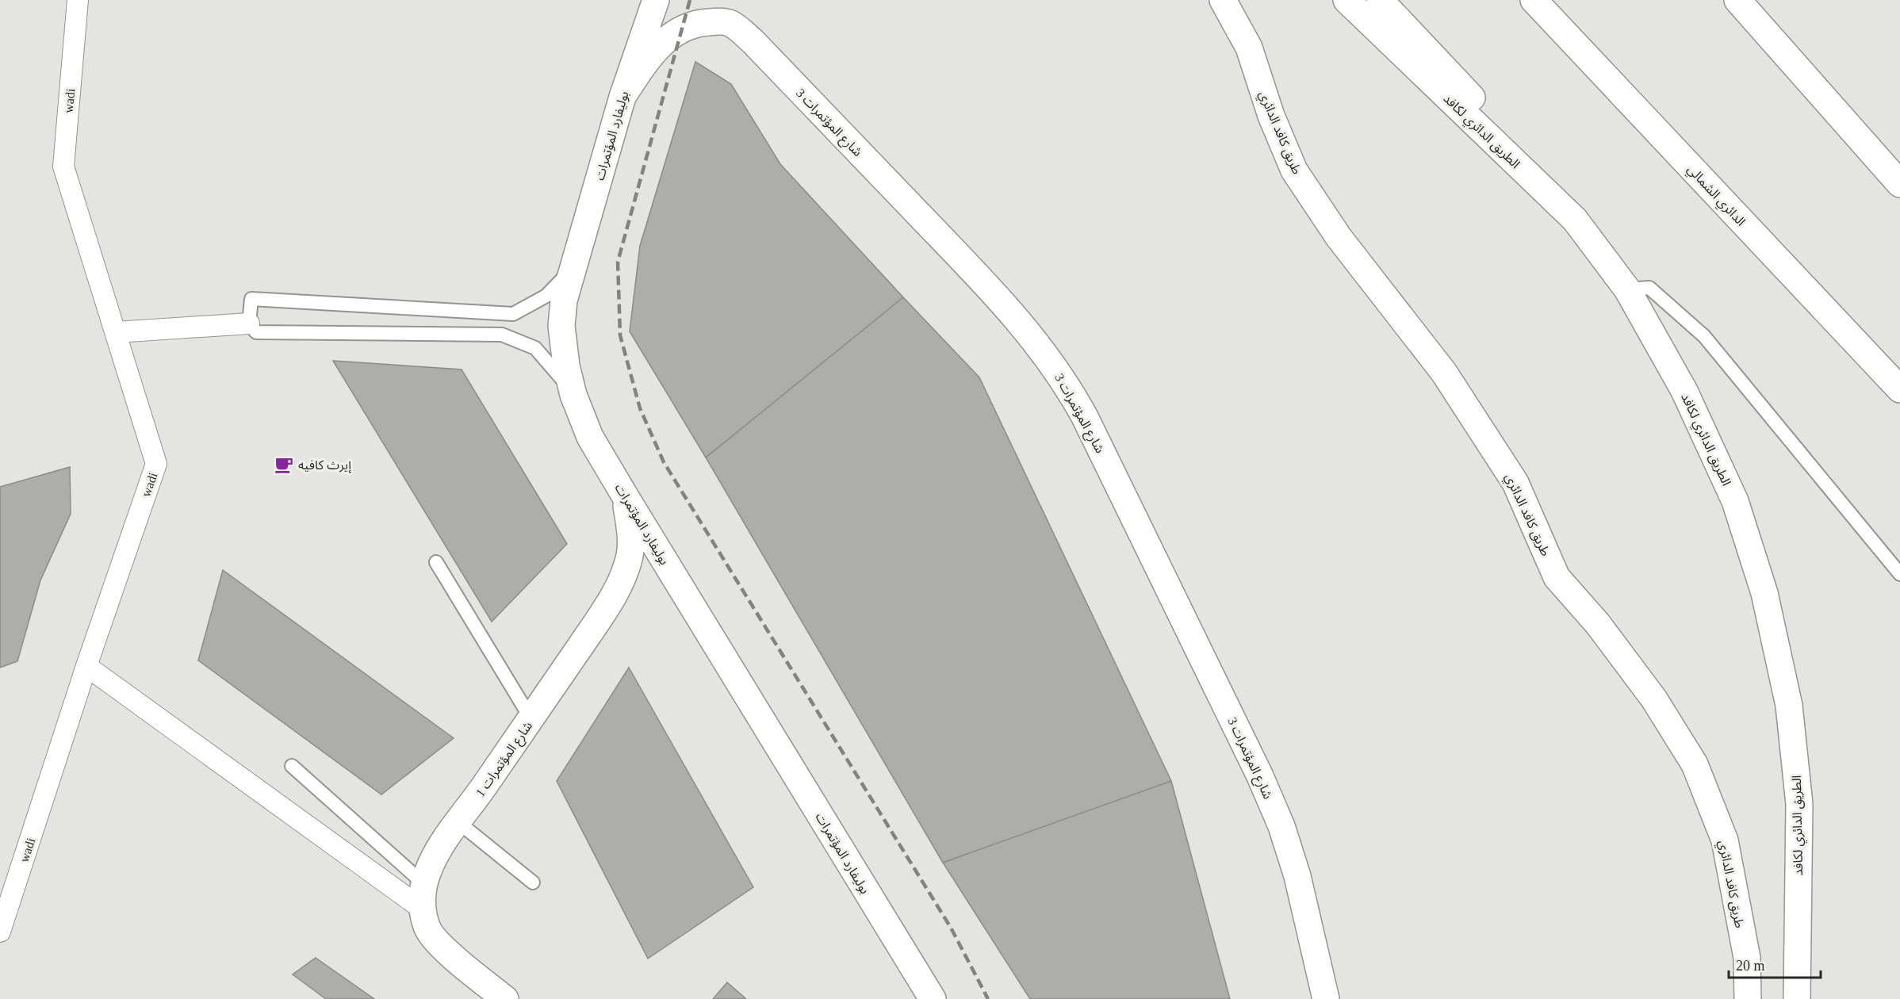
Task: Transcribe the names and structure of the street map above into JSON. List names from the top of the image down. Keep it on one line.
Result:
{"streets":{"main road":["شارع المؤتمرات 3","الطريق الدائري لكافد","طريق كافد الدائري","بوليفارد المؤتمرات","الدائري الشمالي","شارع المؤتمرات 1"],"street":["wadi"]},"crossings":[["شارع المؤتمرات 3","بوليفارد المؤتمرات"],["بوليفارد المؤتمرات","شارع المؤتمرات 1"]],"places":{"cafe":["إيرث كافيه"]},"scale_bar":"20 m"}
